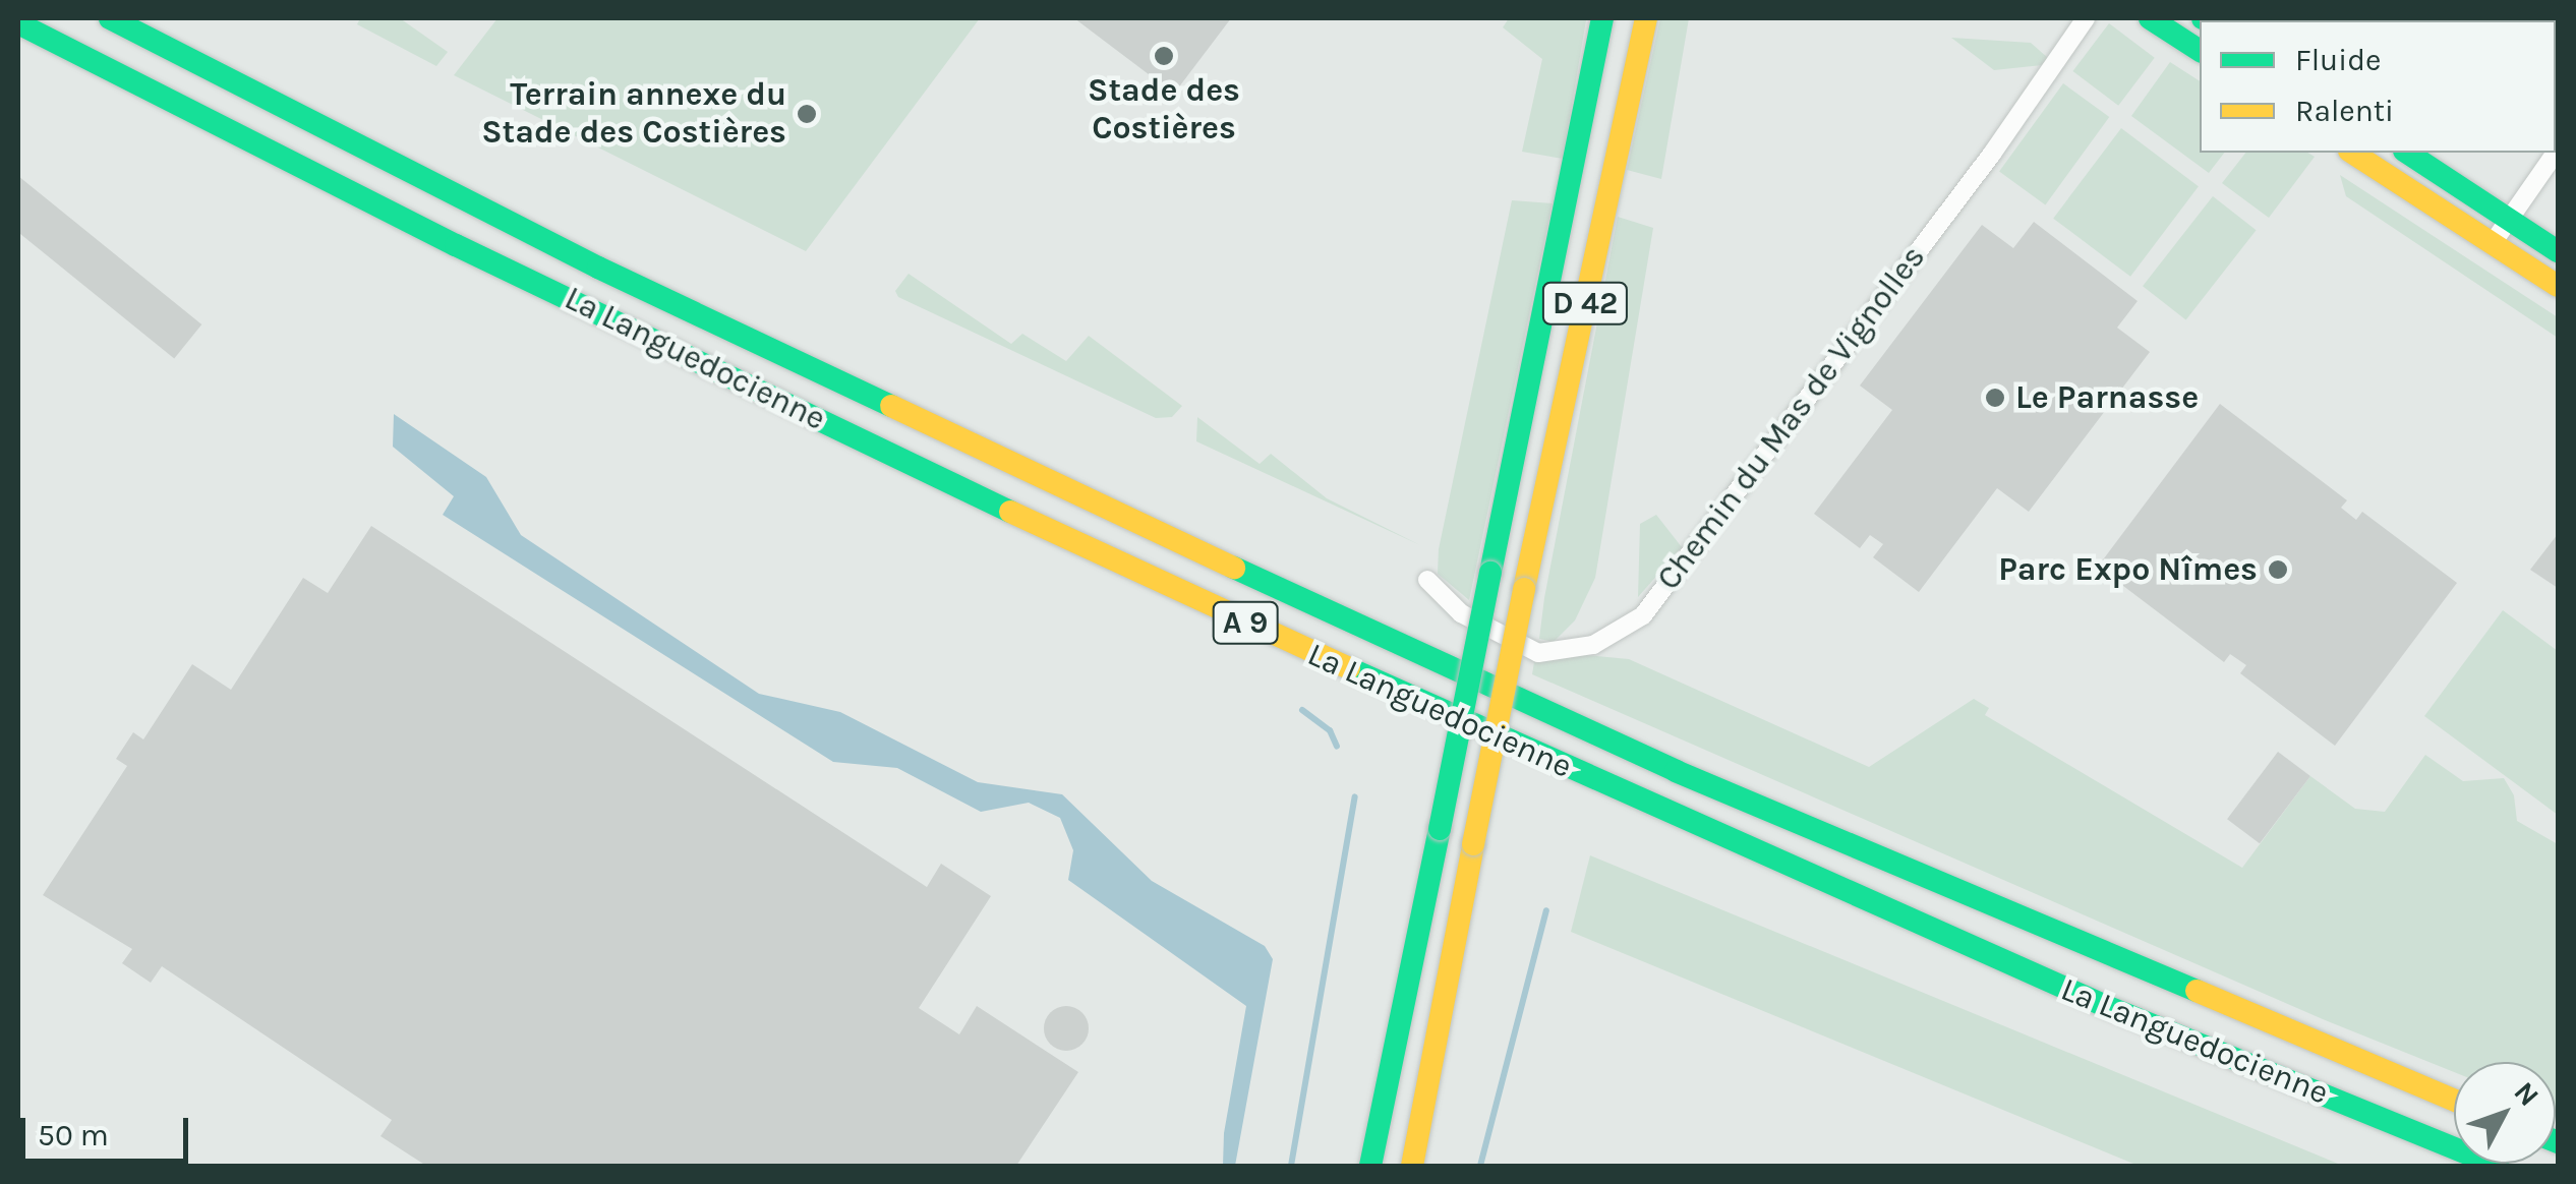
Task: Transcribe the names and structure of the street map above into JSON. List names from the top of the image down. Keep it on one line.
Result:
{"streets":{"main road":["D 42","La Languedocienne","A 9"],"street":["Chemin du Mas de Vignolles"]},"places":["Stade des Costières","Terrain annexe du Stade des Costières","Le Parnasse","Parc Expo Nîmes"],"legend":["Fluide","Ralenti"],"scale_bar":"50 m","north":"top right"}
